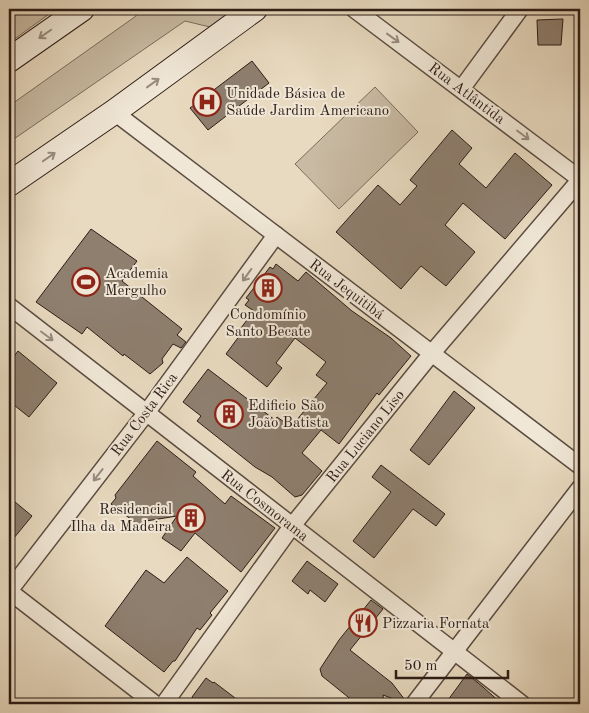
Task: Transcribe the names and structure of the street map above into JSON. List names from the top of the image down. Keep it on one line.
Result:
{"streets":{"street":["Rua Atlântida","Rua Jequitibá","Rua Costa Rica","Rua Luciano Liso","Rua Cosmorama"]},"crossings":[["Rua Atlântida","Rua Luciano Liso"],["Rua Jequitibá","Rua Costa Rica"],["Rua Jequitibá","Rua Luciano Liso"],["Rua Costa Rica","Rua Cosmorama"],["Rua Luciano Liso","Rua Cosmorama"]],"one_way":["Rua Atlântida","Rua Costa Rica"],"places":{"hospital":["Unidade Básica de Saúde Jardim Americano"],"sports":["Academia Mergulho"],"building":["Condomínio Santo Becate","Edificio São João Batista","Residencial Ilha da Madeira"],"restaurant":["Pizzaria Fornata"]},"scale_bar":"50 m"}
